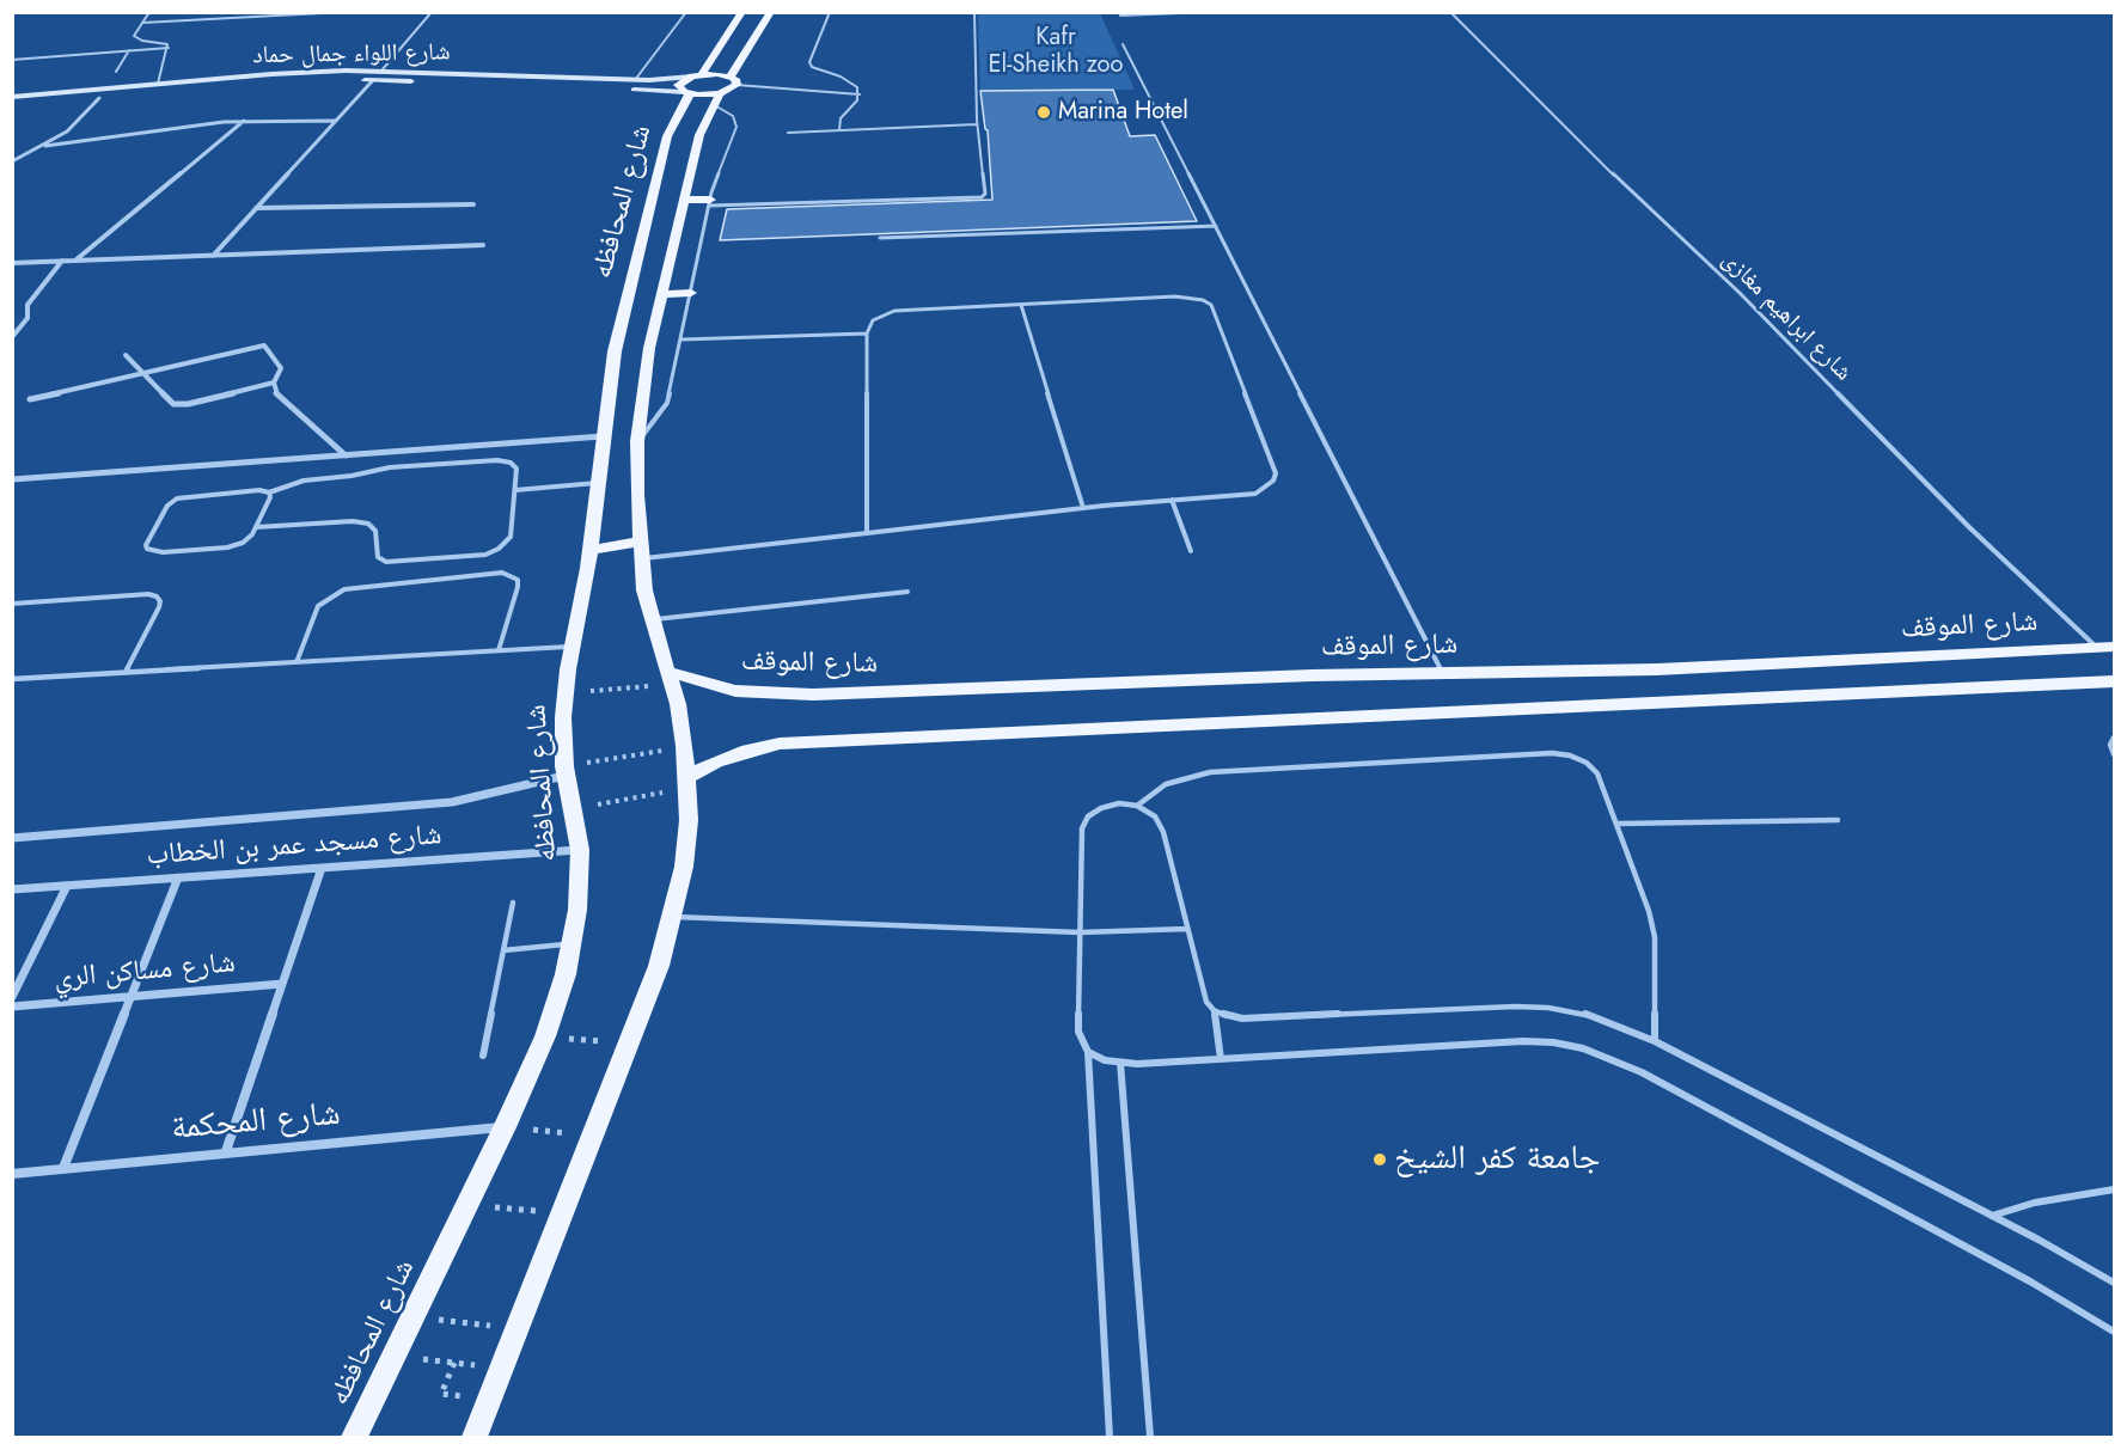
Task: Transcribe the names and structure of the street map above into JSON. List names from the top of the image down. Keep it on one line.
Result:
{"streets":{"main road":["شارع اللواء جمال حماد","شارع المحافظه","شارع الموقف"],"street":["شارع مسجد عمر بن الخطاب","شارع مساكن الري","شارع المحكمة"],"lane":["شارع ابراهيم مغازى"]},"crossings":[["شارع اللواء جمال حماد","شارع المحافظه"],["شارع المحافظه","شارع الموقف"],["شارع المحافظه","شارع مسجد عمر بن الخطاب"],["شارع المحافظه","شارع المحكمة"],["شارع ابراهيم مغازى","شارع الموقف"]],"parks":["Kafr El-Sheikh zoo"],"places":["Marina Hotel","جامعة كفر الشيخ"]}
